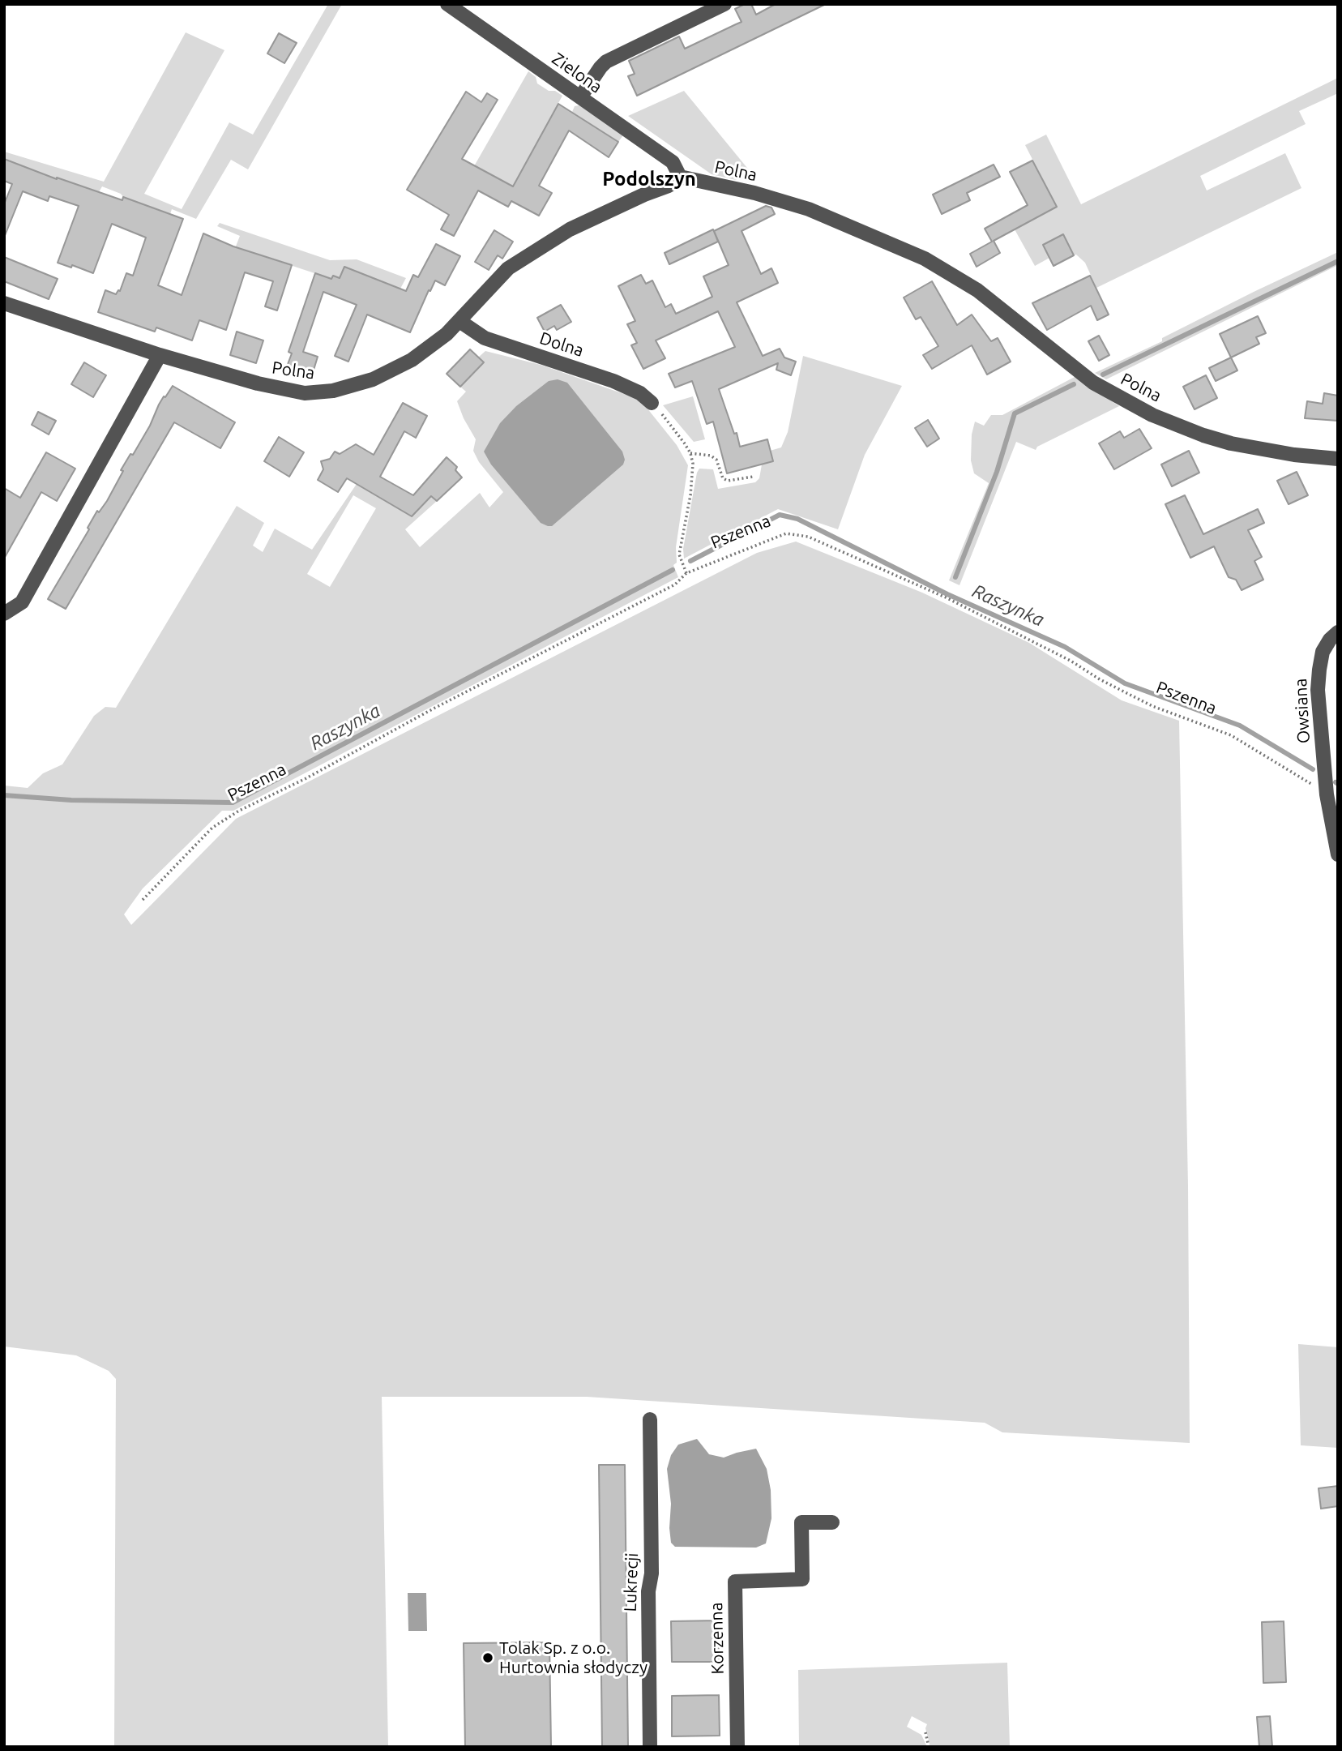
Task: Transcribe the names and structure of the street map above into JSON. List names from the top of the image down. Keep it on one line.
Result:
{"streets":{"street":["Zielona","Polna","Dolna","Owsiana","Lukrecji","Korzenna"],"path":["Pszenna"]},"crossings":[["Zielona","Polna"],["Polna","Dolna"],["Pszenna","Owsiana"]],"districts":["Podolszyn"],"water":["Raszynka"],"places":["Tolak Sp. z o.o. Hurtownia słodyczy"]}
